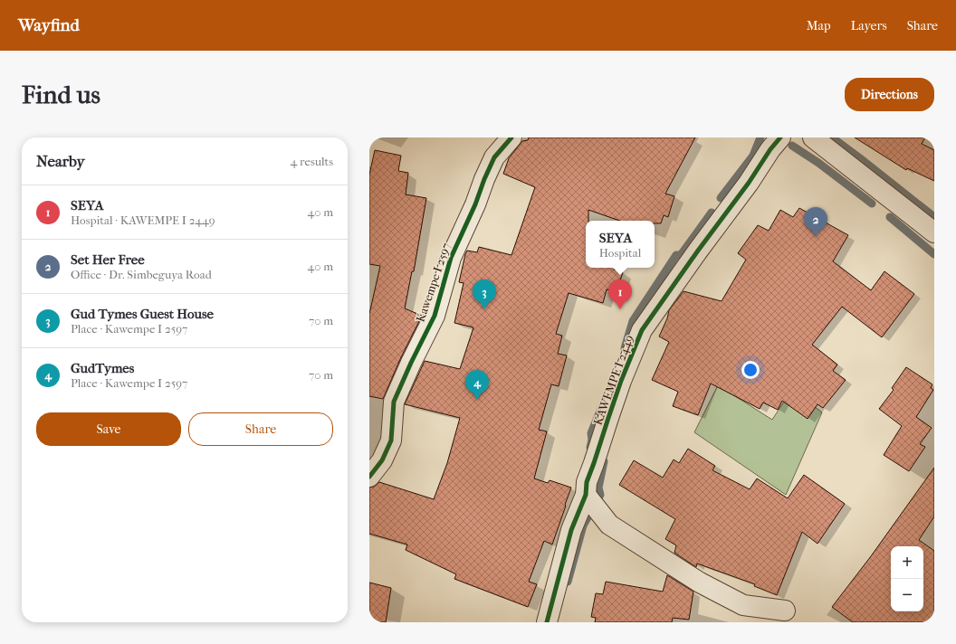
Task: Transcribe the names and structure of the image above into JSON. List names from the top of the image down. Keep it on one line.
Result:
{"streets":{"street":["Kawempe I 2597","KAWEMPE I 2449"]},"page":{"header":"Wayfind","nav":["Map","Layers","Share"],"buttons":["Directions",["Save","Share"]],"title":"Find us","heading":["Nearby","4 results"],"list":[{"mark":"1","name":"SEYA","note":"Hospital · KAWEMPE I 2449","value":"40 m"},{"mark":"2","name":"Set Her Free","note":"Office · Dr. Simbeguya Road","value":"40 m"},{"mark":"3","name":"Gud Tymes Guest House","note":"Place · Kawempe I 2597","value":"70 m"},{"mark":"4","name":"GudTymes","note":"Place · Kawempe I 2597","value":"70 m"}],"pins":["2","1","3","4"],"popup":["SEYA","Hospital"],"map_buttons":["+","−"]}}
